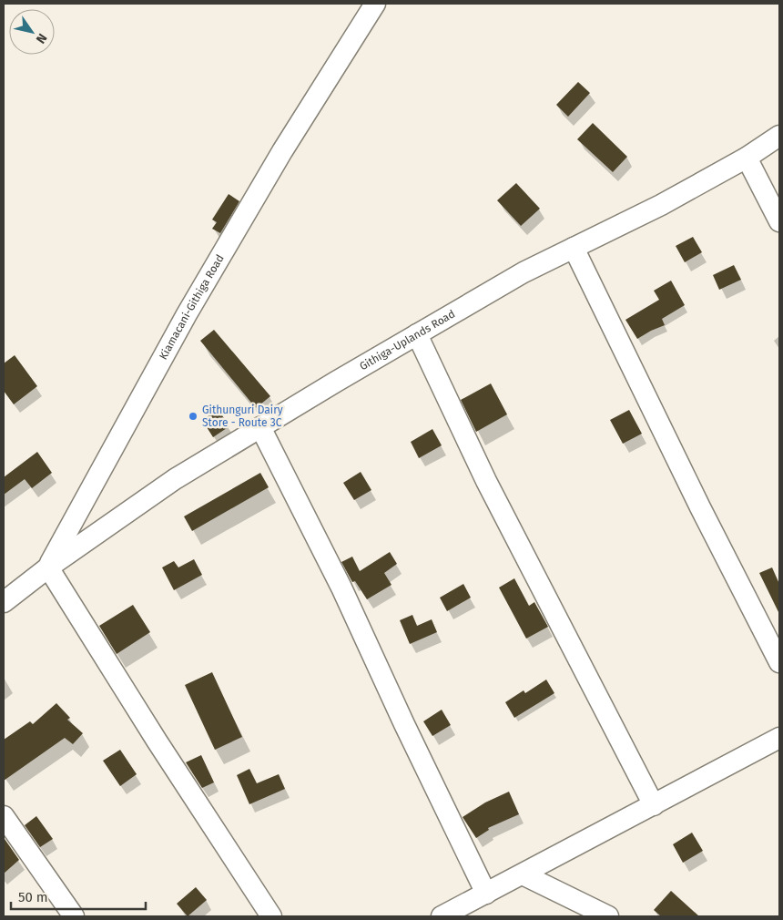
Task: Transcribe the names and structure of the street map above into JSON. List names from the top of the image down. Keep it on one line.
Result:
{"streets":{"street":["Kiamacani-Githiga Road","Githiga-Uplands Road"]},"crossings":[["Kiamacani-Githiga Road","Githiga-Uplands Road"]],"places":["Githunguri Dairy Store - Route 3C"],"scale_bar":"50 m","north":"bottom right"}
